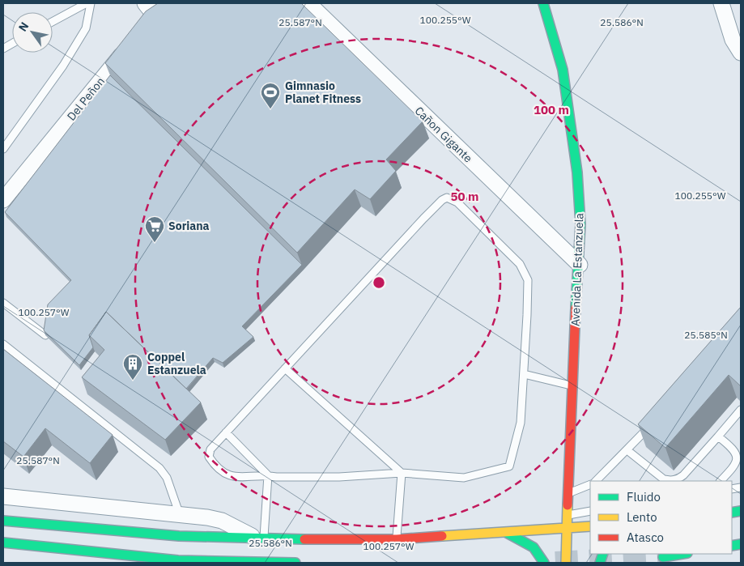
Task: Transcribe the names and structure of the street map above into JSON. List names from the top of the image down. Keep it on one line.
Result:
{"streets":{"main road":["Avenida La Estanzuela"],"street":["Del Peñon","Cañon Gigante"]},"crossings":[["Cañon Gigante","Avenida La Estanzuela"]],"places":{"sports":["Gimnasio Planet Fitness"],"supermarket":["Soriana"],"building":["Coppel Estanzuela"]},"legend":["Fluido","Lento","Atasco"],"north":"top left","coordinates":["100.255°W","25.587°N","25.586°N","100.257°W","25.585°N"],"rings":["100 m","50 m"]}
